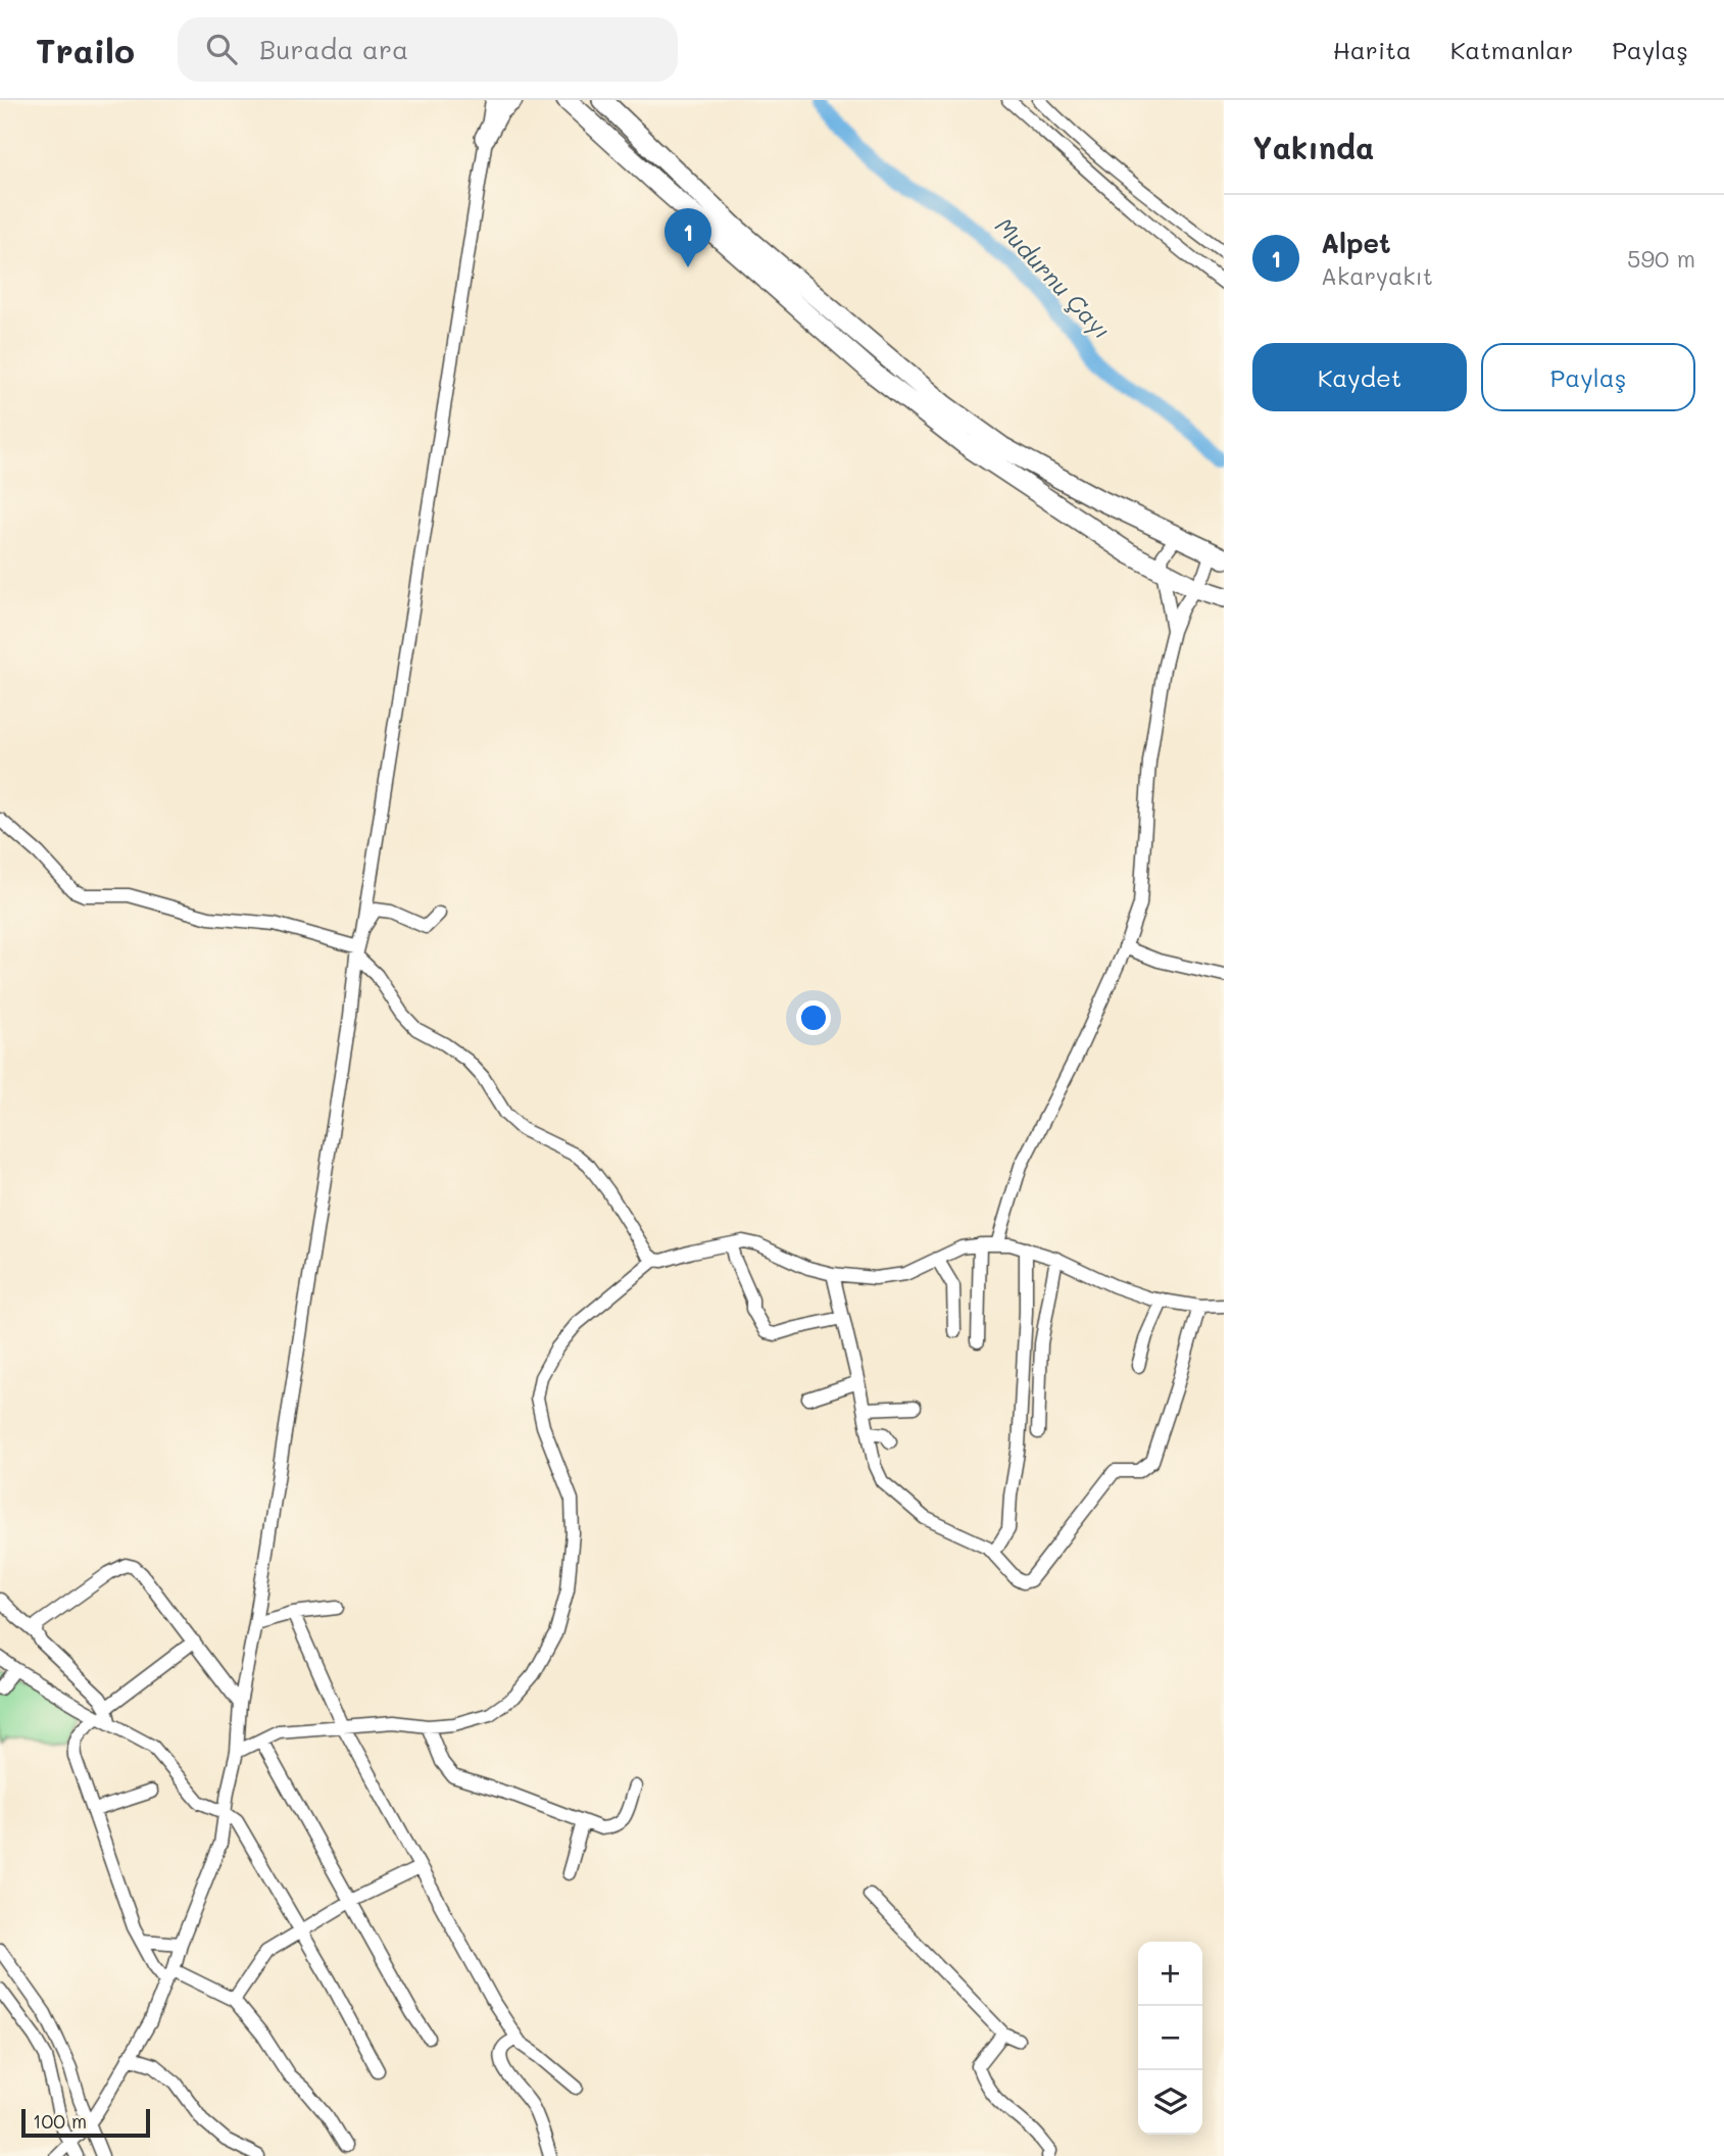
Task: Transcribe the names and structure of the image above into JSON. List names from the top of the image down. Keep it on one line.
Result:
{"water":["Mudurnu Çayı"],"scale_bar":"100 m","page":{"header":"Trailo","search":"Burada ara","nav":["Harita","Katmanlar","Paylaş"],"heading":"Yakında","list":[{"mark":"1","name":"Alpet","note":"Akaryakıt","value":"590 m"}],"pins":"1","buttons":["Kaydet","Paylaş"],"map_buttons":["+","−"],"scale":"100 m"}}
